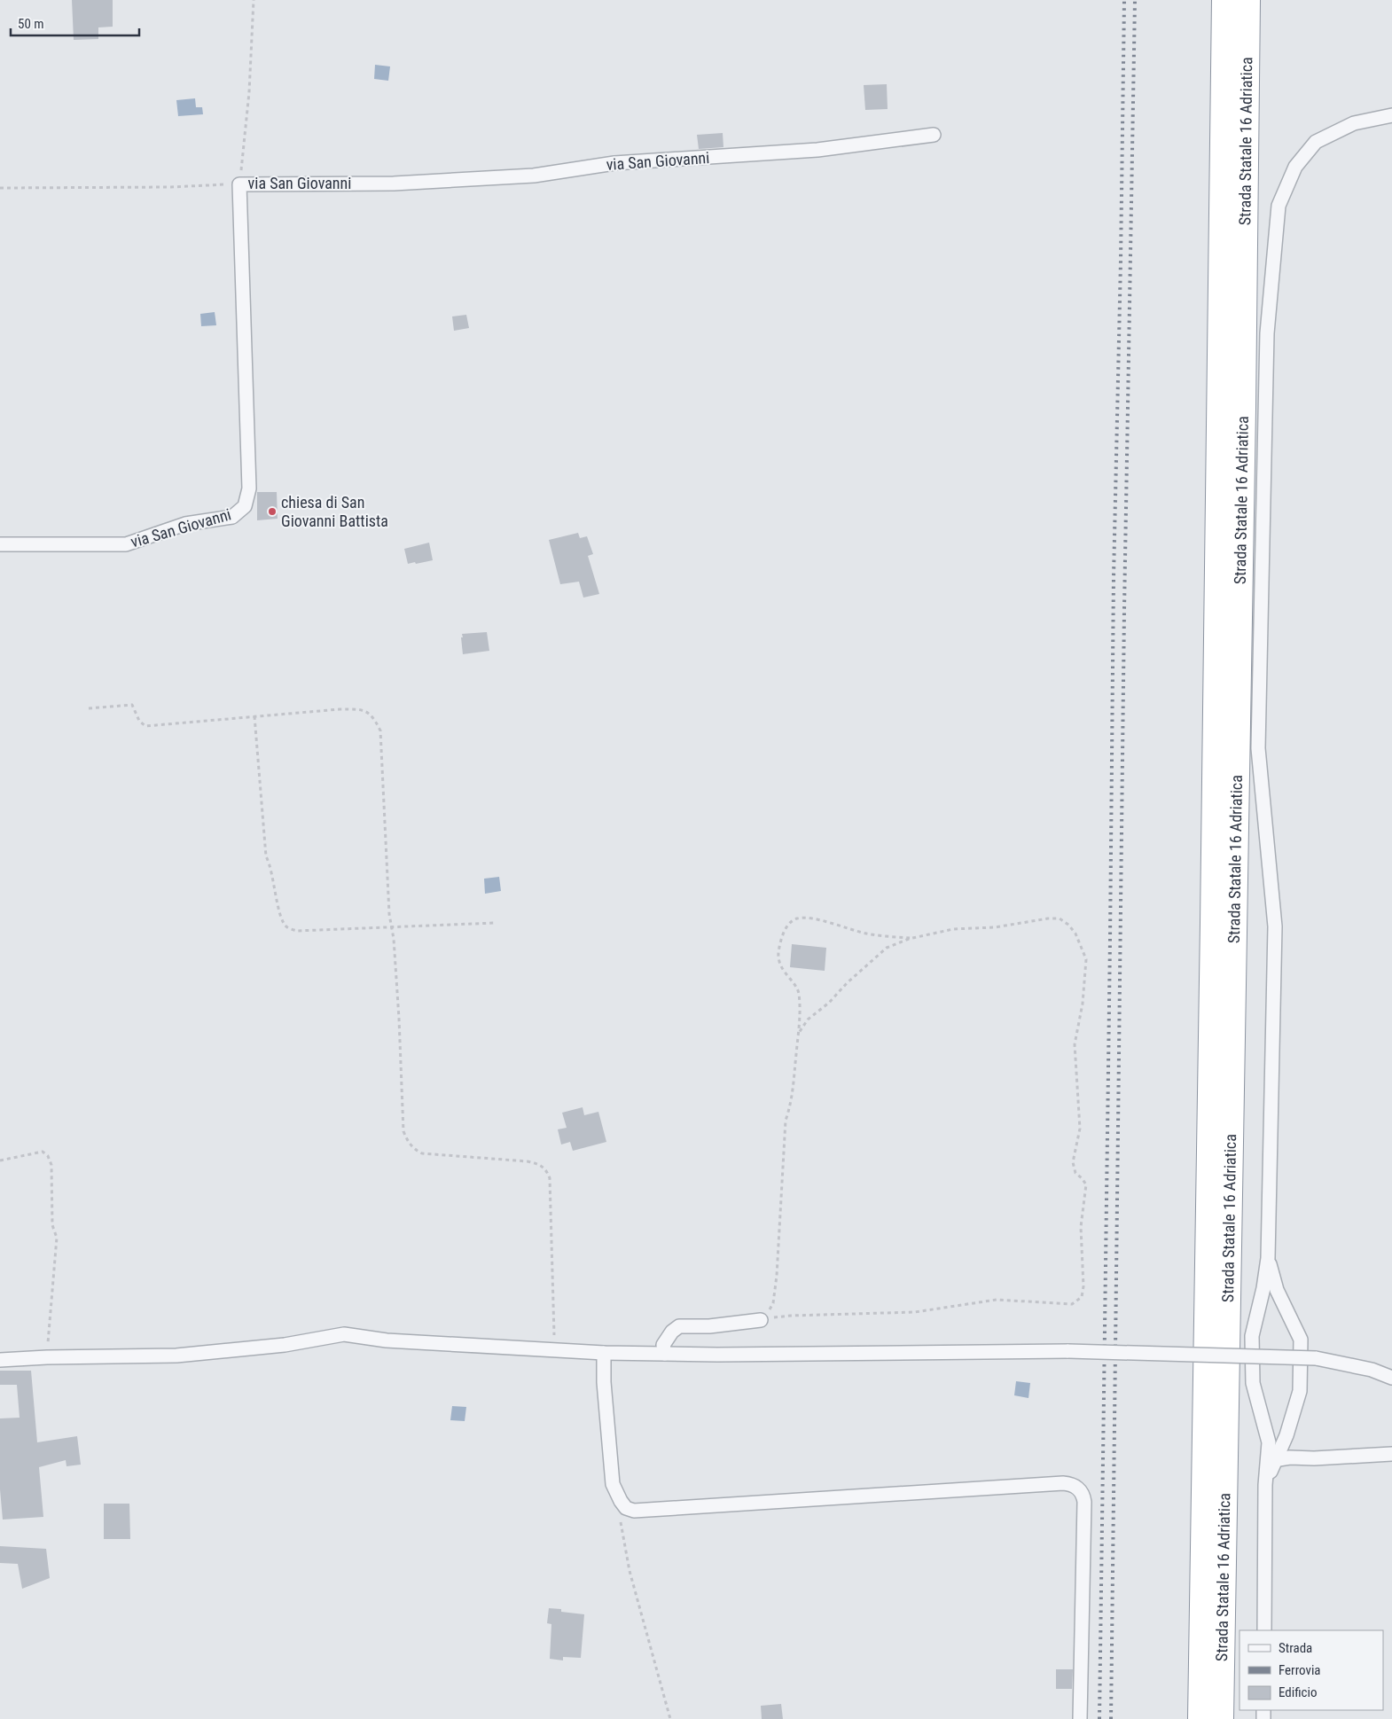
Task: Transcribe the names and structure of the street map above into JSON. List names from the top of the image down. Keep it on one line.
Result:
{"streets":{"highway":["Strada Statale 16 Adriatica"],"street":["via San Giovanni"]},"places":["chiesa di San Giovanni Battista"],"legend":["Strada","Ferrovia","Edificio"],"scale_bar":"50 m"}
